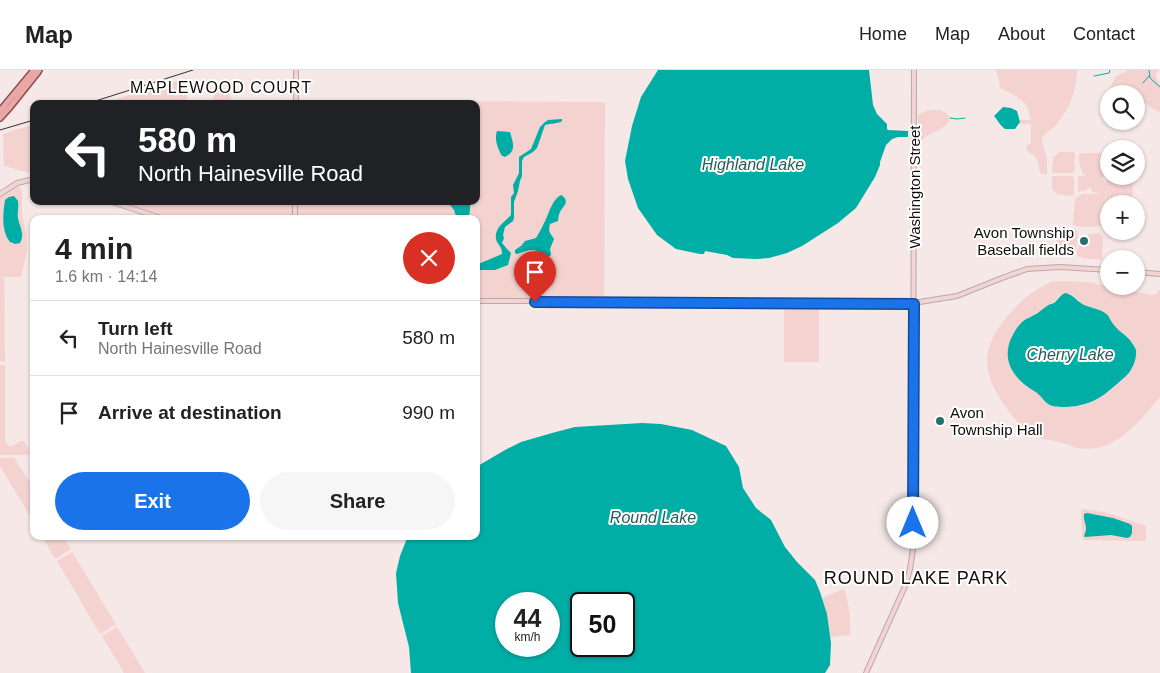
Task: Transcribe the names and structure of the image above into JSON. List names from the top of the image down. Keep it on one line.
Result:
{"streets":{"main road":["Washington Street"]},"districts":["MAPLEWOOD COURT","ROUND LAKE PARK"],"water":["Highland Lake","Cherry Lake","Round Lake"],"places":["Avon Township Baseball fields","Avon Township Hall"],"page":{"header":"Map","nav":["Home","Map","About","Contact"],"map_buttons":["+","−"],"turn":["580 m","North Hainesville Road"],"heading":["4 min","1.6 km · 14:14"],"list":[{"name":"Turn left","note":"North Hainesville Road","value":"580 m"},{"name":"Arrive at destination","value":"990 m"}],"buttons":["Exit","Share"],"speed":"44 km/h","limit":"50"}}
